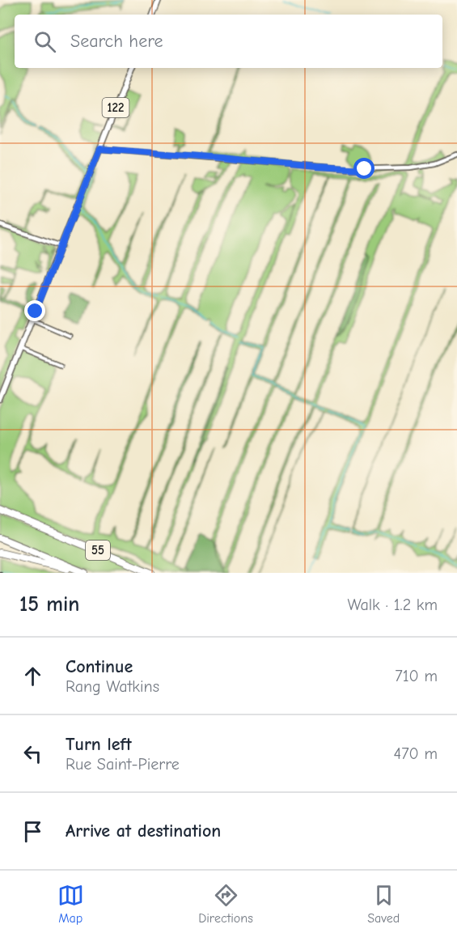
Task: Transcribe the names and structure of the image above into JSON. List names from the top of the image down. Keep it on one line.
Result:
{"streets":{"highway":["55"],"main road":["122"]},"page":{"search":"Search here","heading":["15 min","Walk · 1.2 km"],"list":[["Continue","Rang Watkins","710 m"],["Turn left","Rue Saint-Pierre","470 m"],"Arrive at destination"],"nav":["Map","Directions","Saved"]}}
